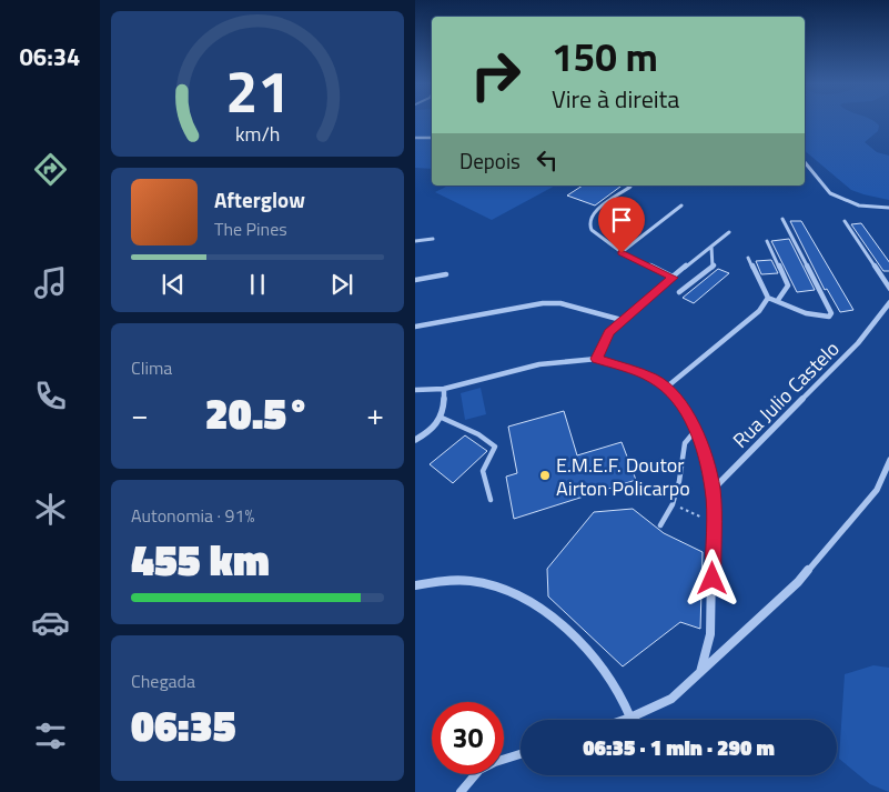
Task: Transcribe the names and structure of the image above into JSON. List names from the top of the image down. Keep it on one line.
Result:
{"streets":{"street":["Rua Julio Castelo"]},"places":["E.M.E.F. Doutor Airton Policarpo"],"page":{"tabs":"06:34","turn":["150 m","Vire à direita"],"then":"Depois","song":["Afterglow","The Pines"],"tile":["Clima",["Autonomia · 91%","455 km"],["Chegada","06:35"]],"heat":["−","20.5°","+"],"limit":"30","trip":"06:35 · 1 min · 290 m","gauge":["21","km/h"]}}
